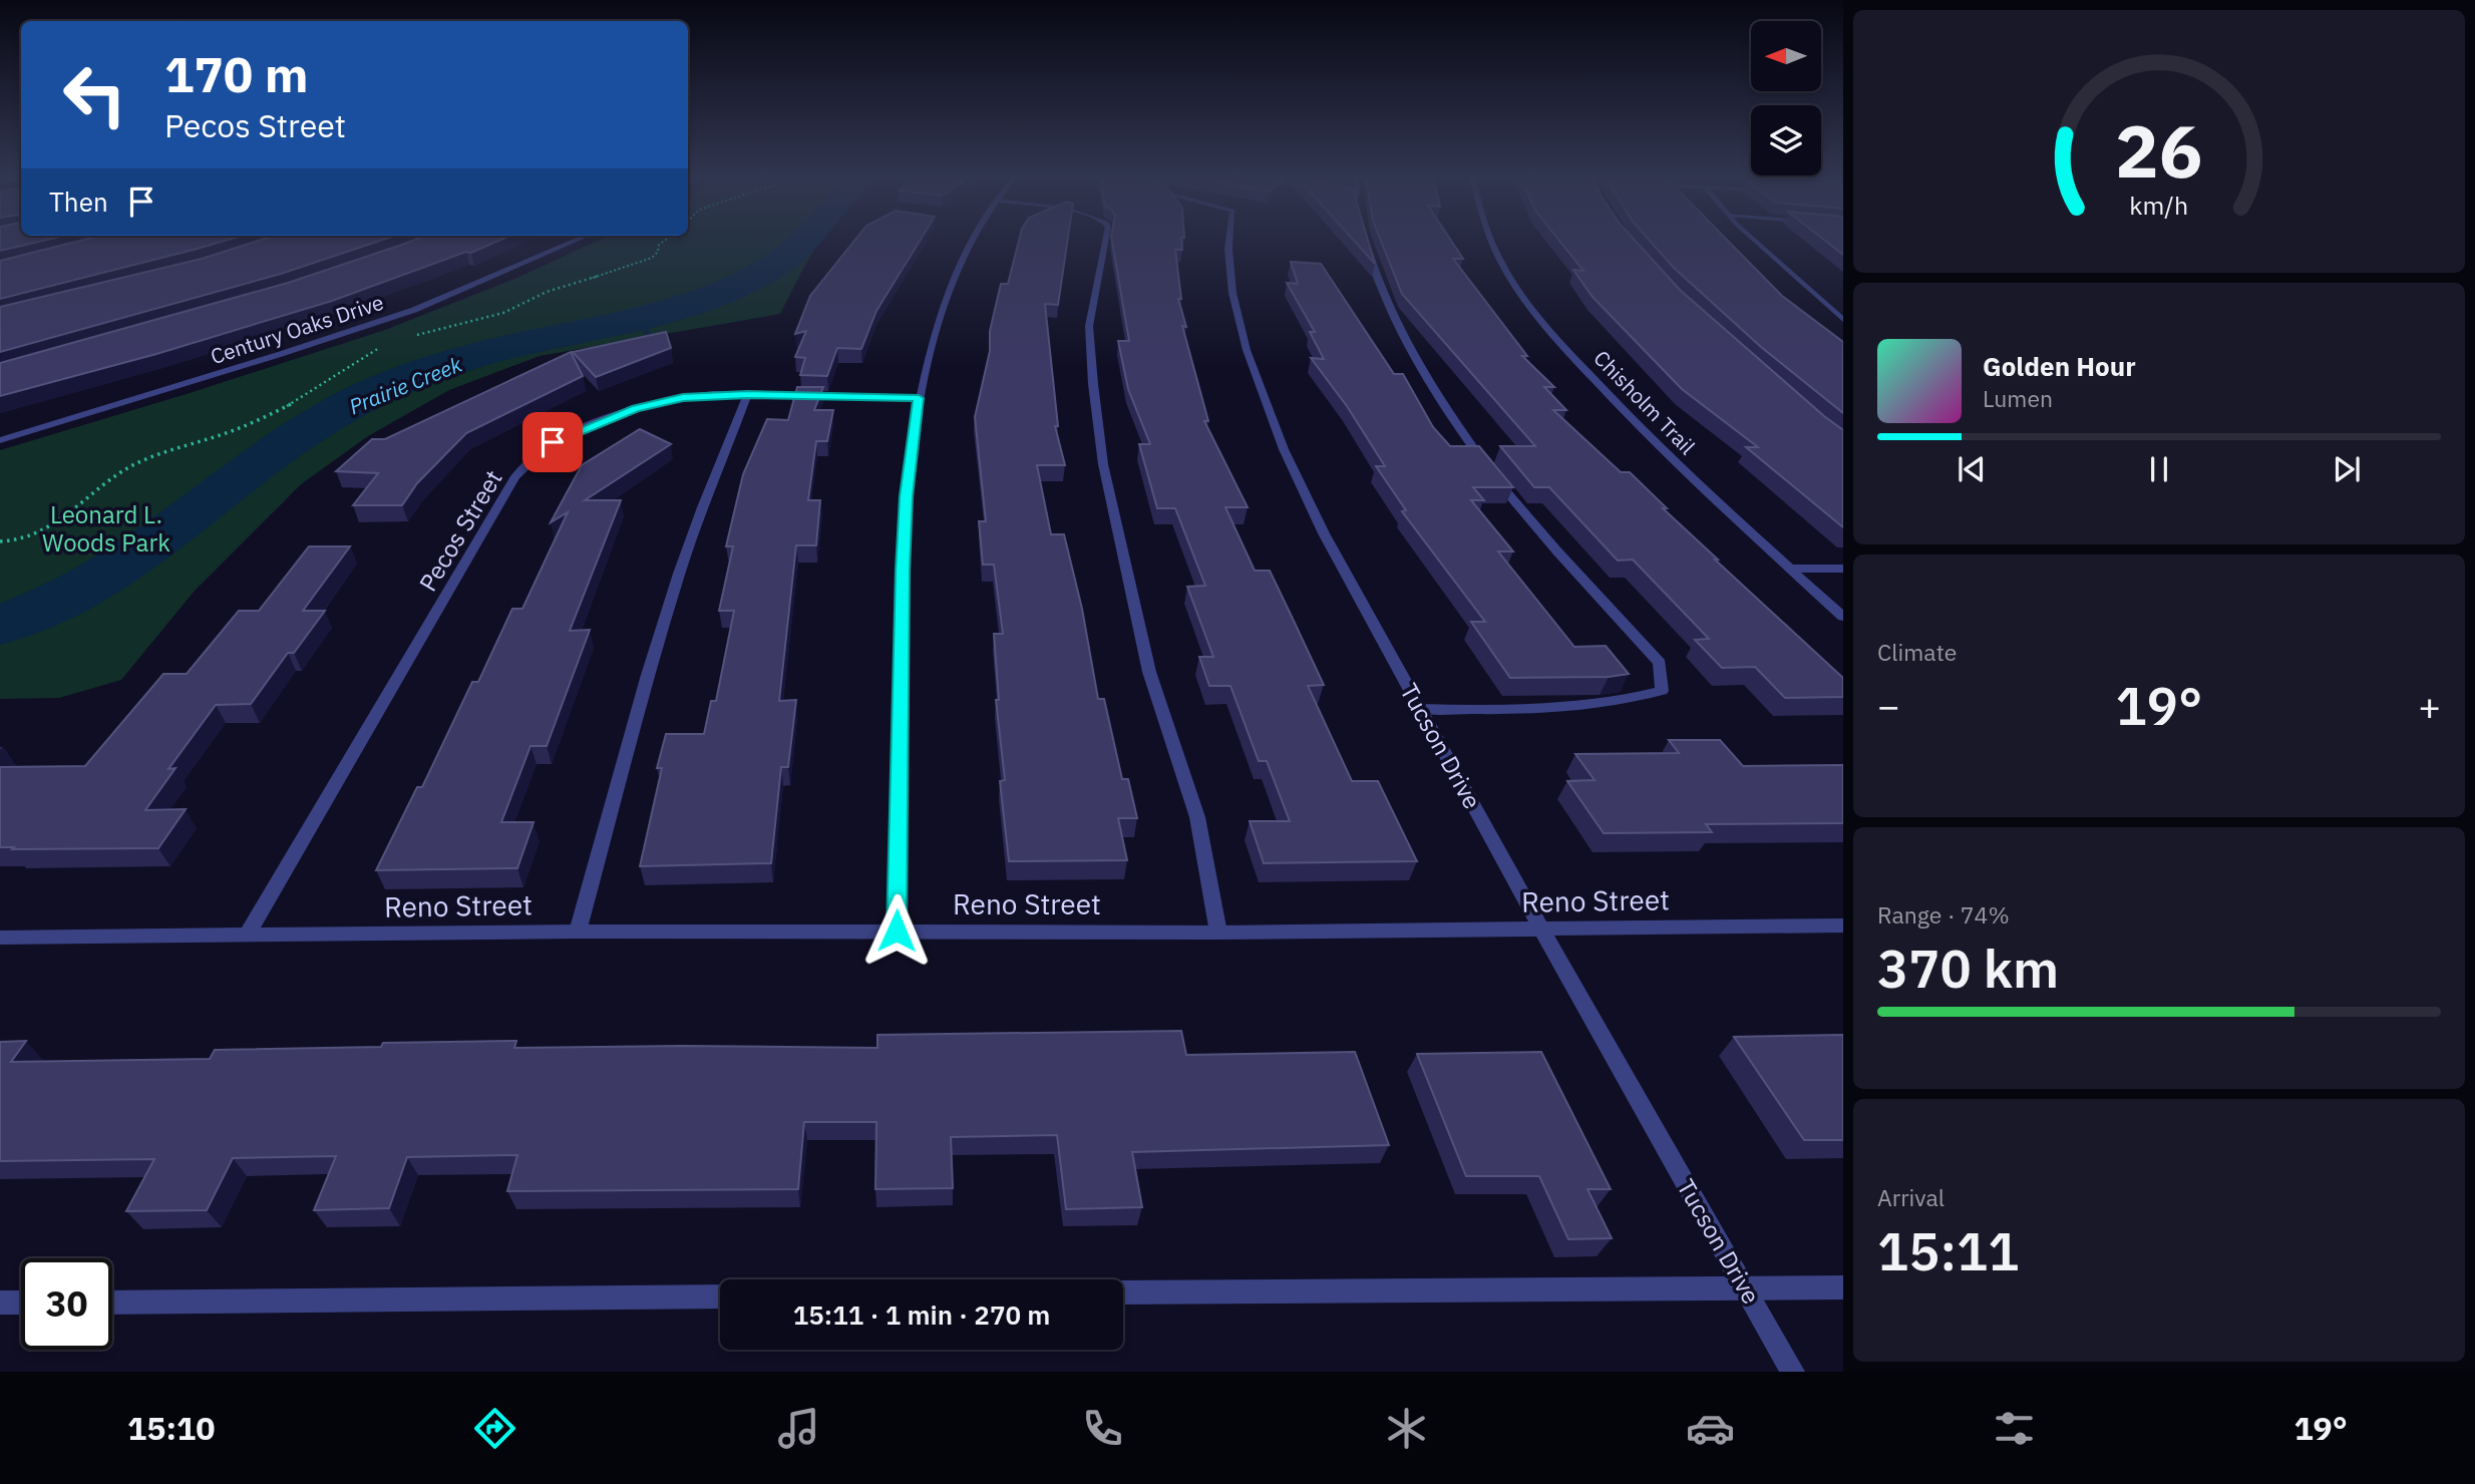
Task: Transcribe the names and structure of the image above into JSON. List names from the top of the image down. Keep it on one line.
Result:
{"streets":{"street":["Century Oaks Drive","Chisholm Trail","Pecos Street","Tucson Drive","Reno Street"]},"crossings":[["Pecos Street","Reno Street"],["Tucson Drive","Reno Street"]],"water":["Prairie Creek"],"parks":["Leonard L. Woods Park"],"north":"left","page":{"turn":["170 m","Pecos Street"],"then":"Then","song":["Golden Hour","Lumen"],"tile":["Climate",["Range · 74%","370 km"],["Arrival","15:11"]],"heat":["−","19°","+"],"limit":"30","trip":"15:11 · 1 min · 270 m","tabs":["15:10","19°"],"gauge":["26","km/h"]}}
